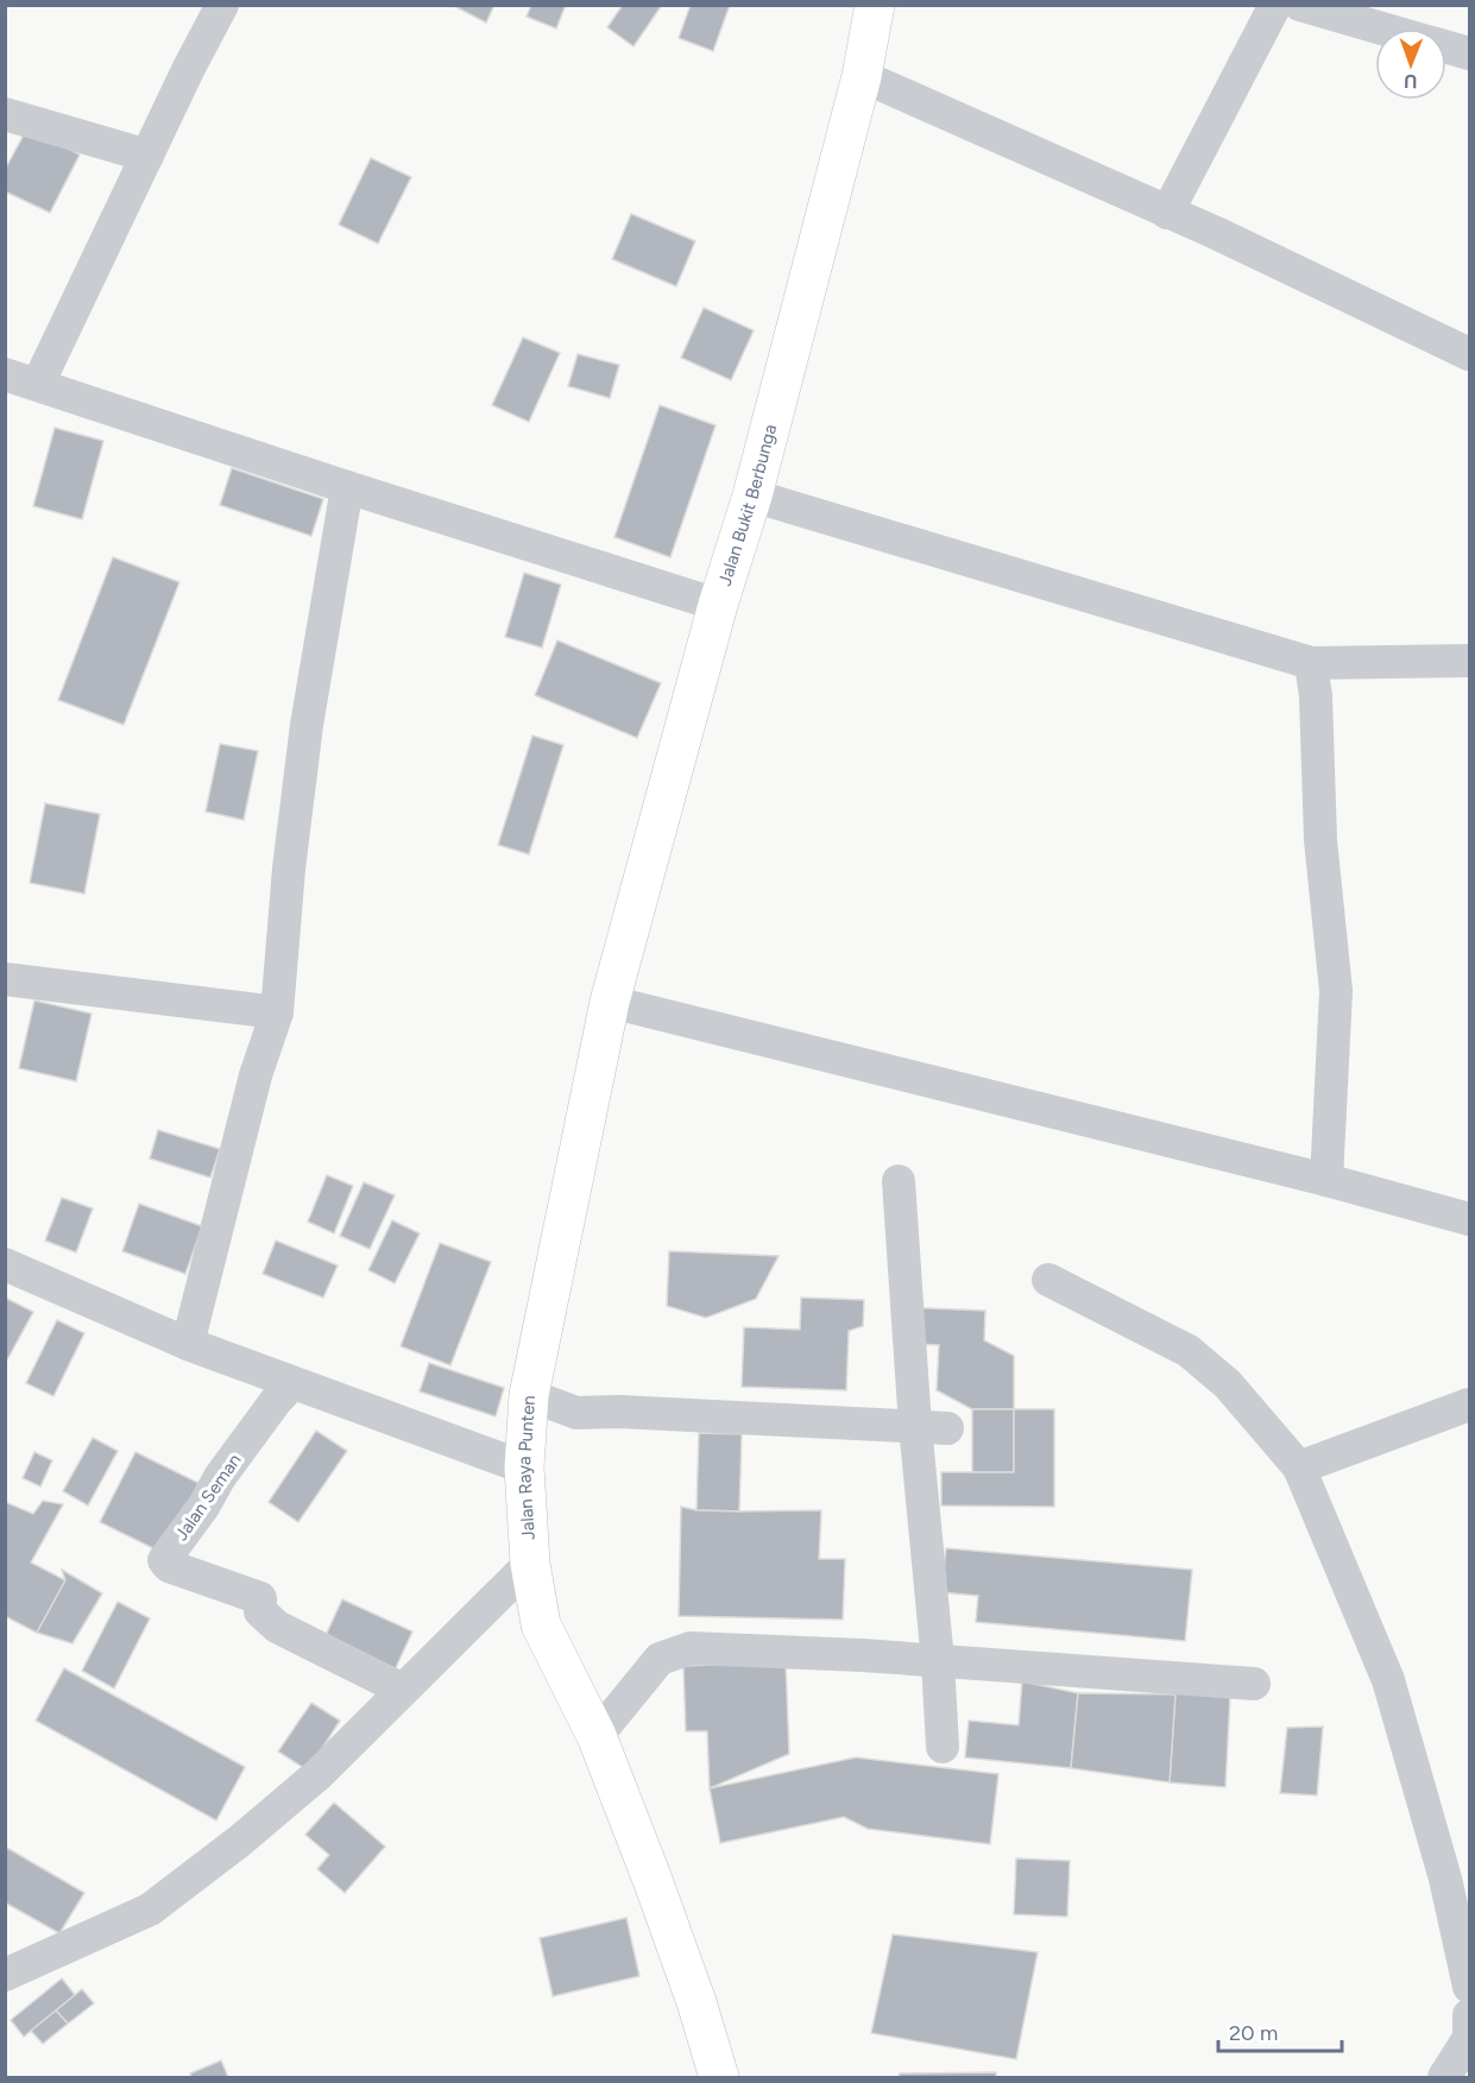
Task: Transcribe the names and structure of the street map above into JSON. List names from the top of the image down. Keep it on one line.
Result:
{"streets":{"main road":["Jalan Bukit Berbunga","Jalan Raya Punten"],"street":["Jalan Seman"]},"crossings":[["Jalan Bukit Berbunga","Jalan Raya Punten"]],"scale_bar":"20 m","north":"bottom"}
